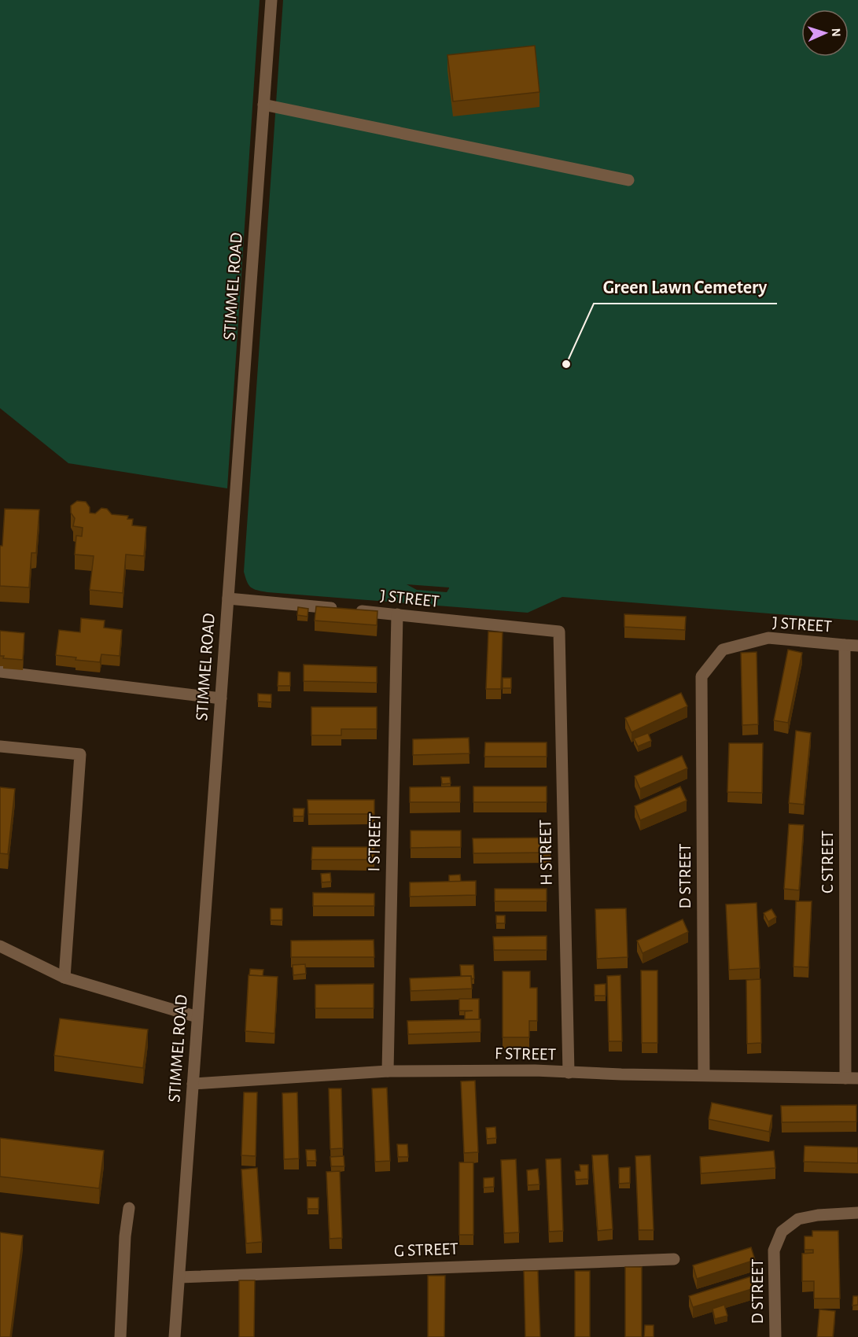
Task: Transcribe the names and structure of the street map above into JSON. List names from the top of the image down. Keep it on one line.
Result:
{"streets":{"street":["STIMMEL ROAD","J STREET","I STREET","H STREET","C STREET","D STREET","F STREET","G STREET"]},"crossings":[["STIMMEL ROAD","J STREET"],["STIMMEL ROAD","F STREET"],["STIMMEL ROAD","G STREET"],["J STREET","I STREET"],["J STREET","H STREET"],["J STREET","C STREET"],["J STREET","D STREET"],["I STREET","F STREET"],["H STREET","F STREET"],["C STREET","F STREET"],["D STREET","F STREET"]],"places":["Green Lawn Cemetery"],"north":"right"}
